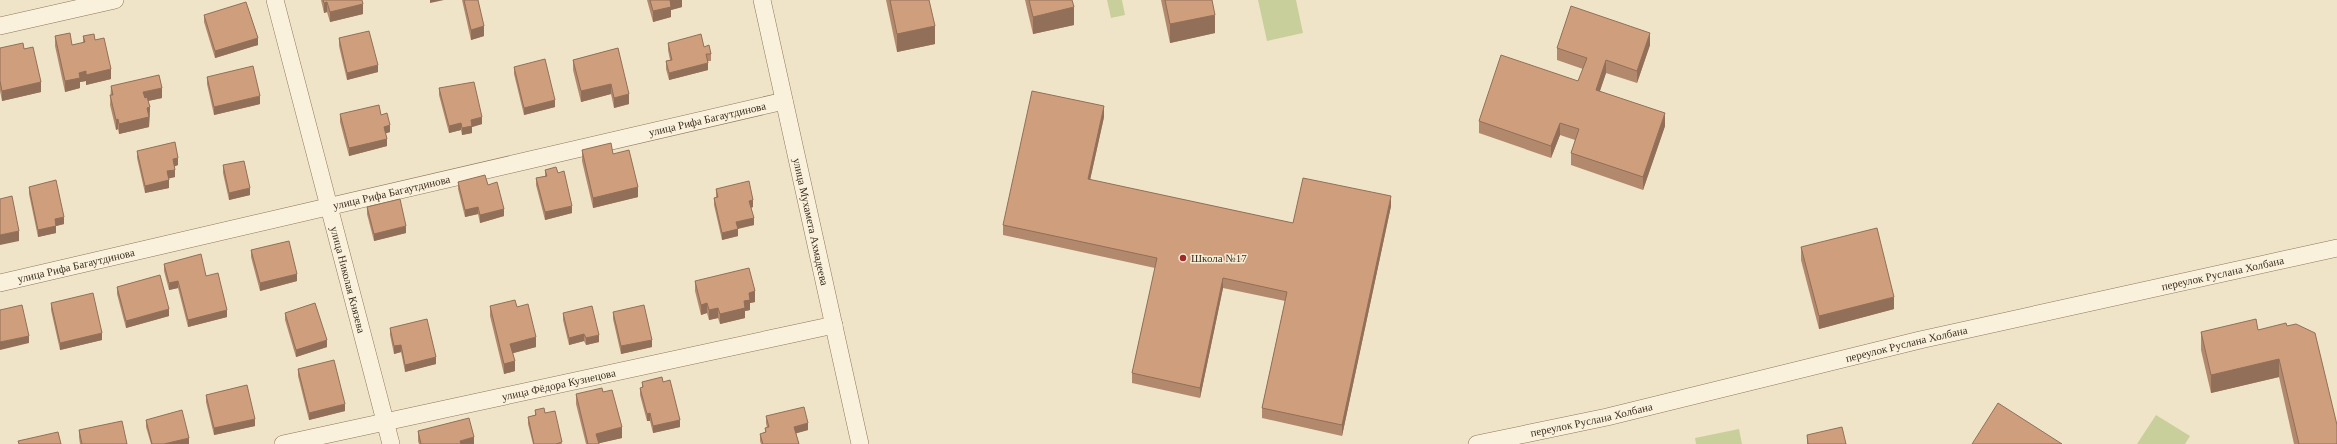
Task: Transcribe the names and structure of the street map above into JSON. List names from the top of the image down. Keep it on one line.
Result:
{"streets":{"street":["улица Рифа Багаутдинова","улица Мухамета Ахмадеева","переулок Руслана Холбана","улица Николая Князева","улица Фёдора Кузнецова"]},"crossings":[["улица Рифа Багаутдинова","улица Мухамета Ахмадеева"],["улица Рифа Багаутдинова","улица Николая Князева"],["улица Мухамета Ахмадеева","улица Фёдора Кузнецова"],["улица Николая Князева","улица Фёдора Кузнецова"]],"places":["Школа №17"]}
